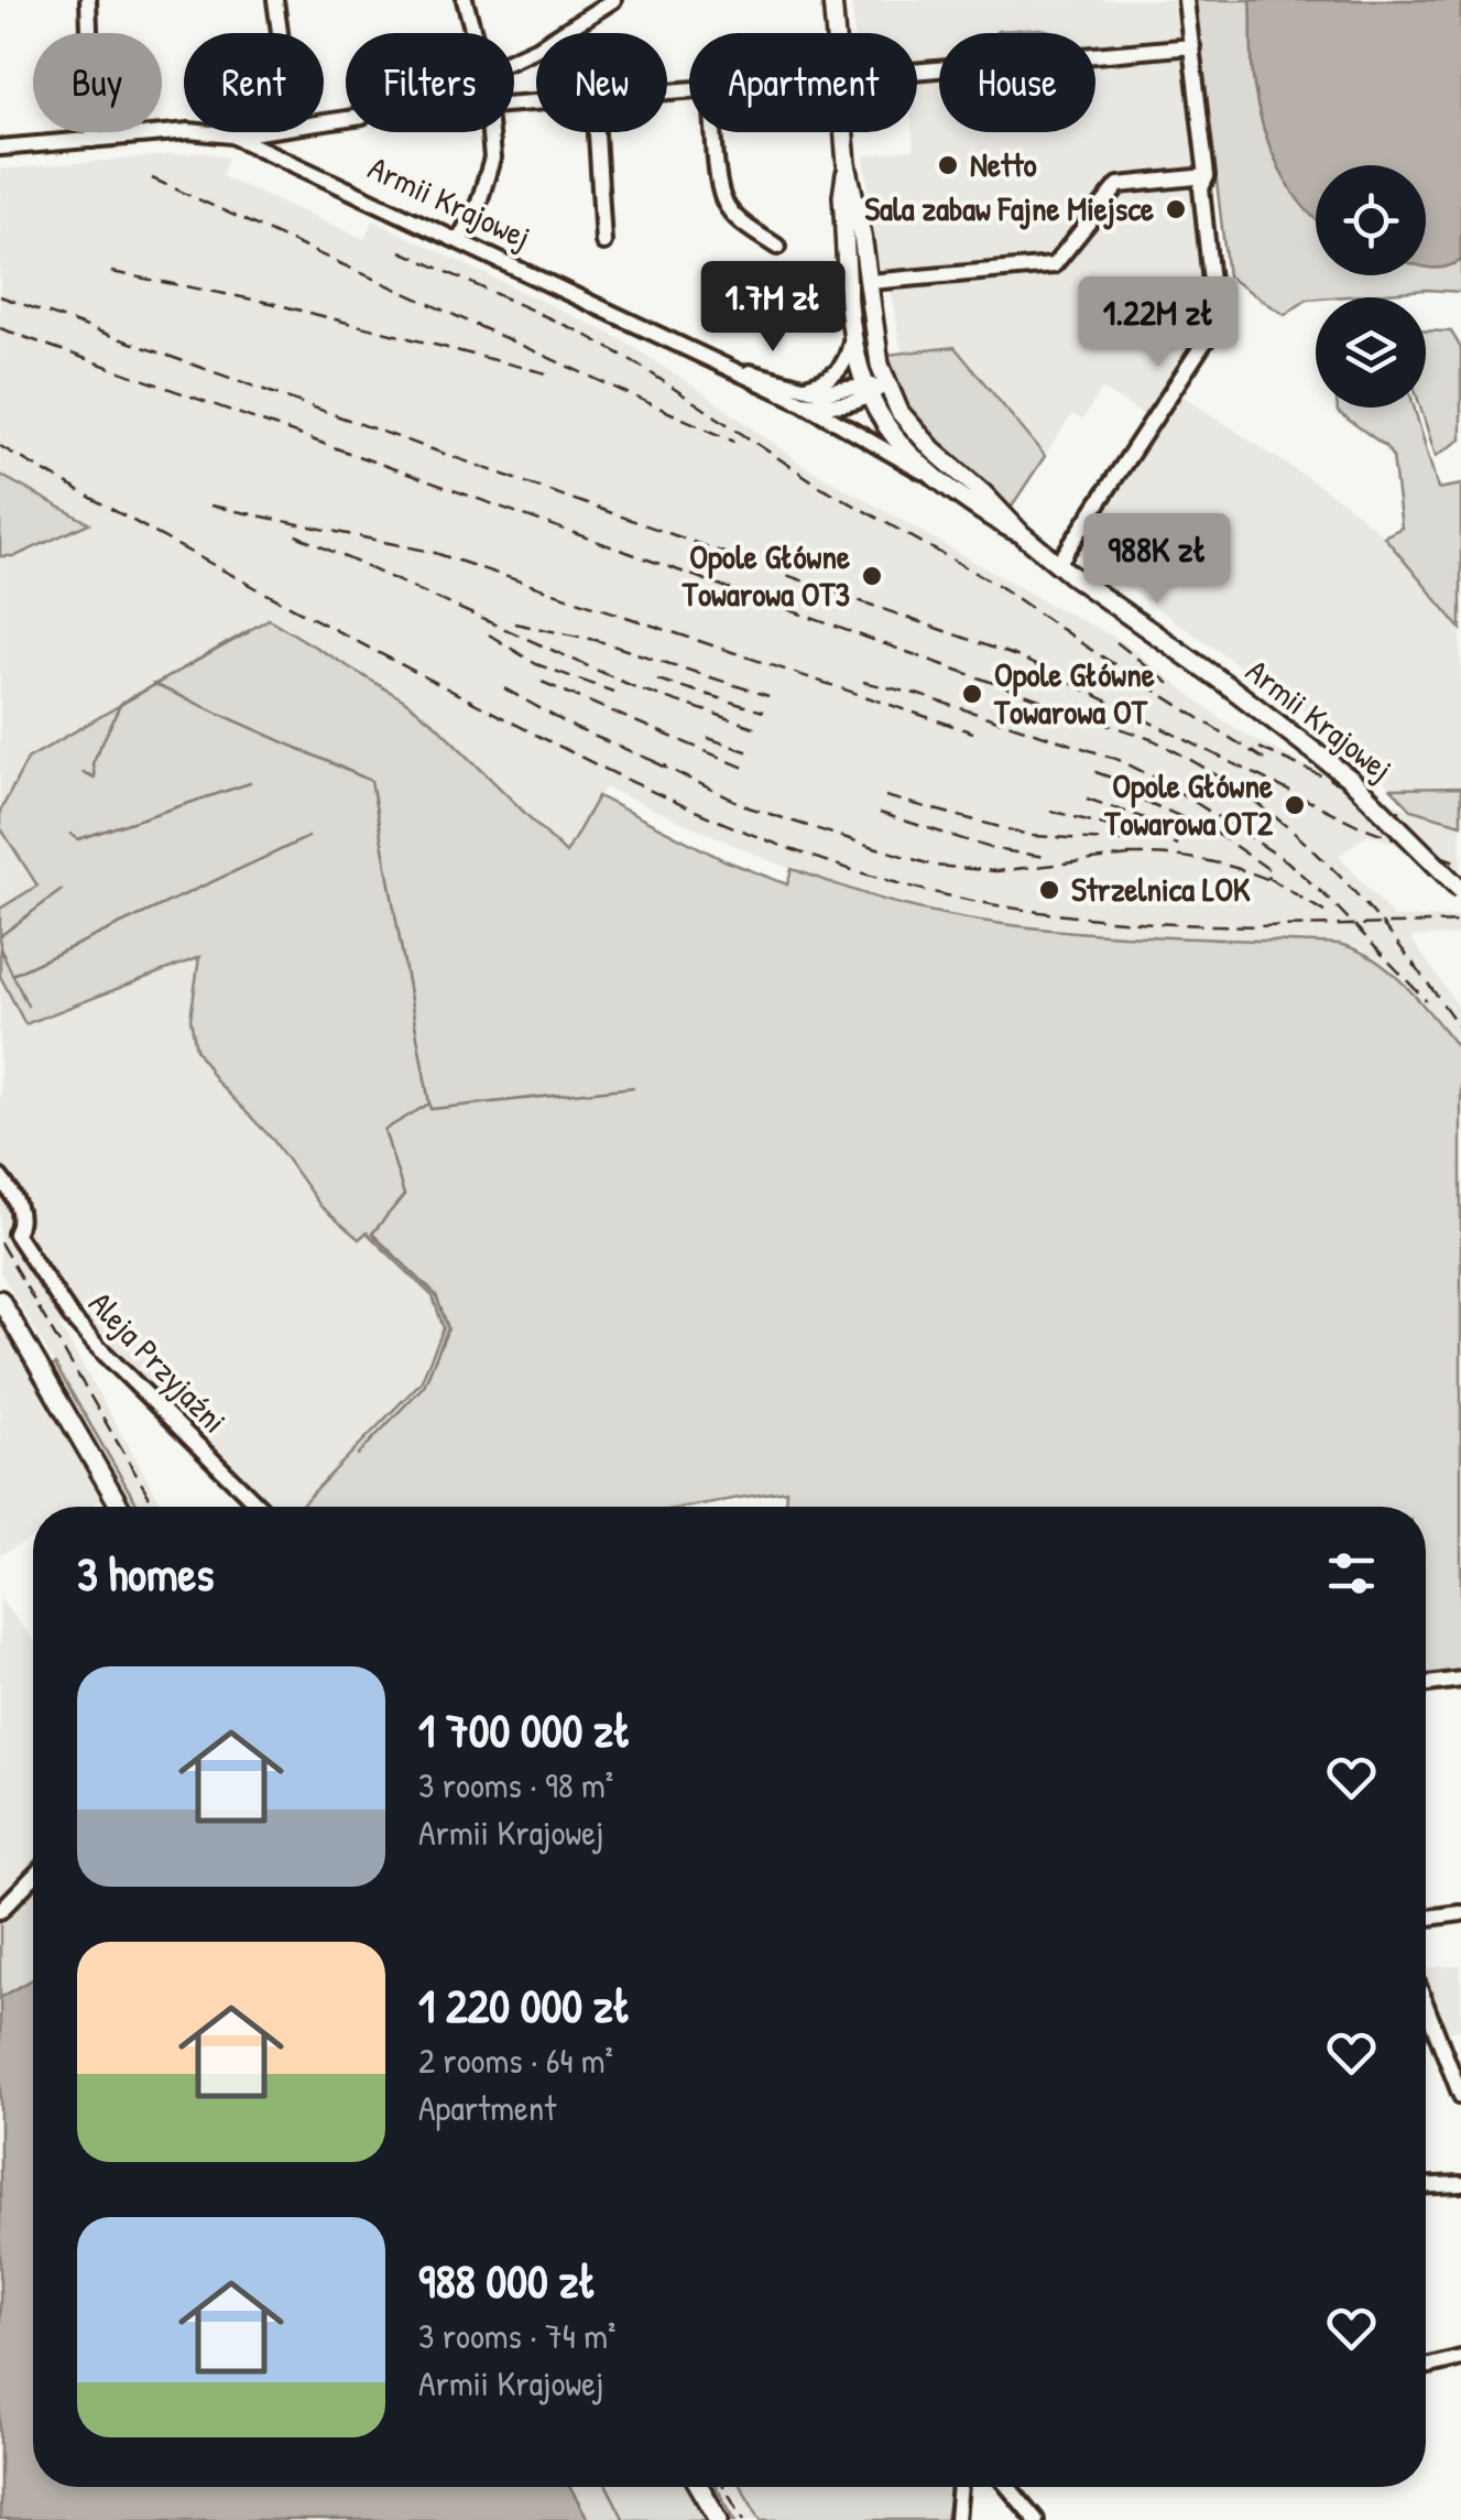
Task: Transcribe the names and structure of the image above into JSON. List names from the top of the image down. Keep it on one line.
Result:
{"streets":{"main road":["Armii Krajowej"],"street":["Aleja Przyjaźni"]},"places":["Netto","Sala zabaw Fajne Miejsce","Opole Główne Towarowa OT3","Opole Główne Towarowa OT","Opole Główne Towarowa OT2","Strzelnica LOK"],"page":{"chip":["Buy","Rent","Filters","New","Apartment","House"],"price":["1.7M zł","1.22M zł","988K zł"],"heading":"3 homes","list":[{"name":"1 700 000 zł","note":"3 rooms · 98 m² · Armii Krajowej"},{"name":"1 220 000 zł","note":"2 rooms · 64 m² · Apartment"},{"name":"988 000 zł","note":"3 rooms · 74 m² · Armii Krajowej"}]}}
